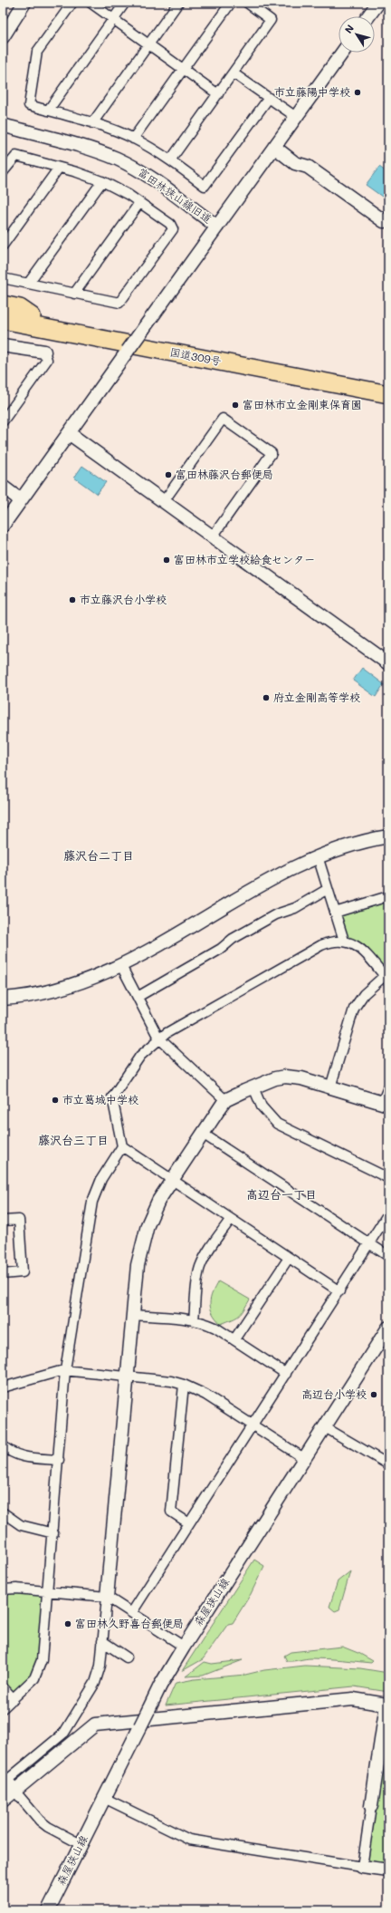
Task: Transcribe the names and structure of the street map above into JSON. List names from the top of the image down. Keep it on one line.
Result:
{"streets":{"highway":["国道309号"],"street":["富田林狭山線旧道","森屋狭山線"]},"districts":["藤沢台二丁目","藤沢台三丁目","高辺台一丁目"],"places":["市立藤陽中学校","富田林市立金剛東保育園","富田林藤沢台郵便局","富田林市立学校給食センター","市立藤沢台小学校","府立金剛高等学校","市立葛城中学校","高辺台小学校","富田林久野喜台郵便局"],"north":"top left"}
